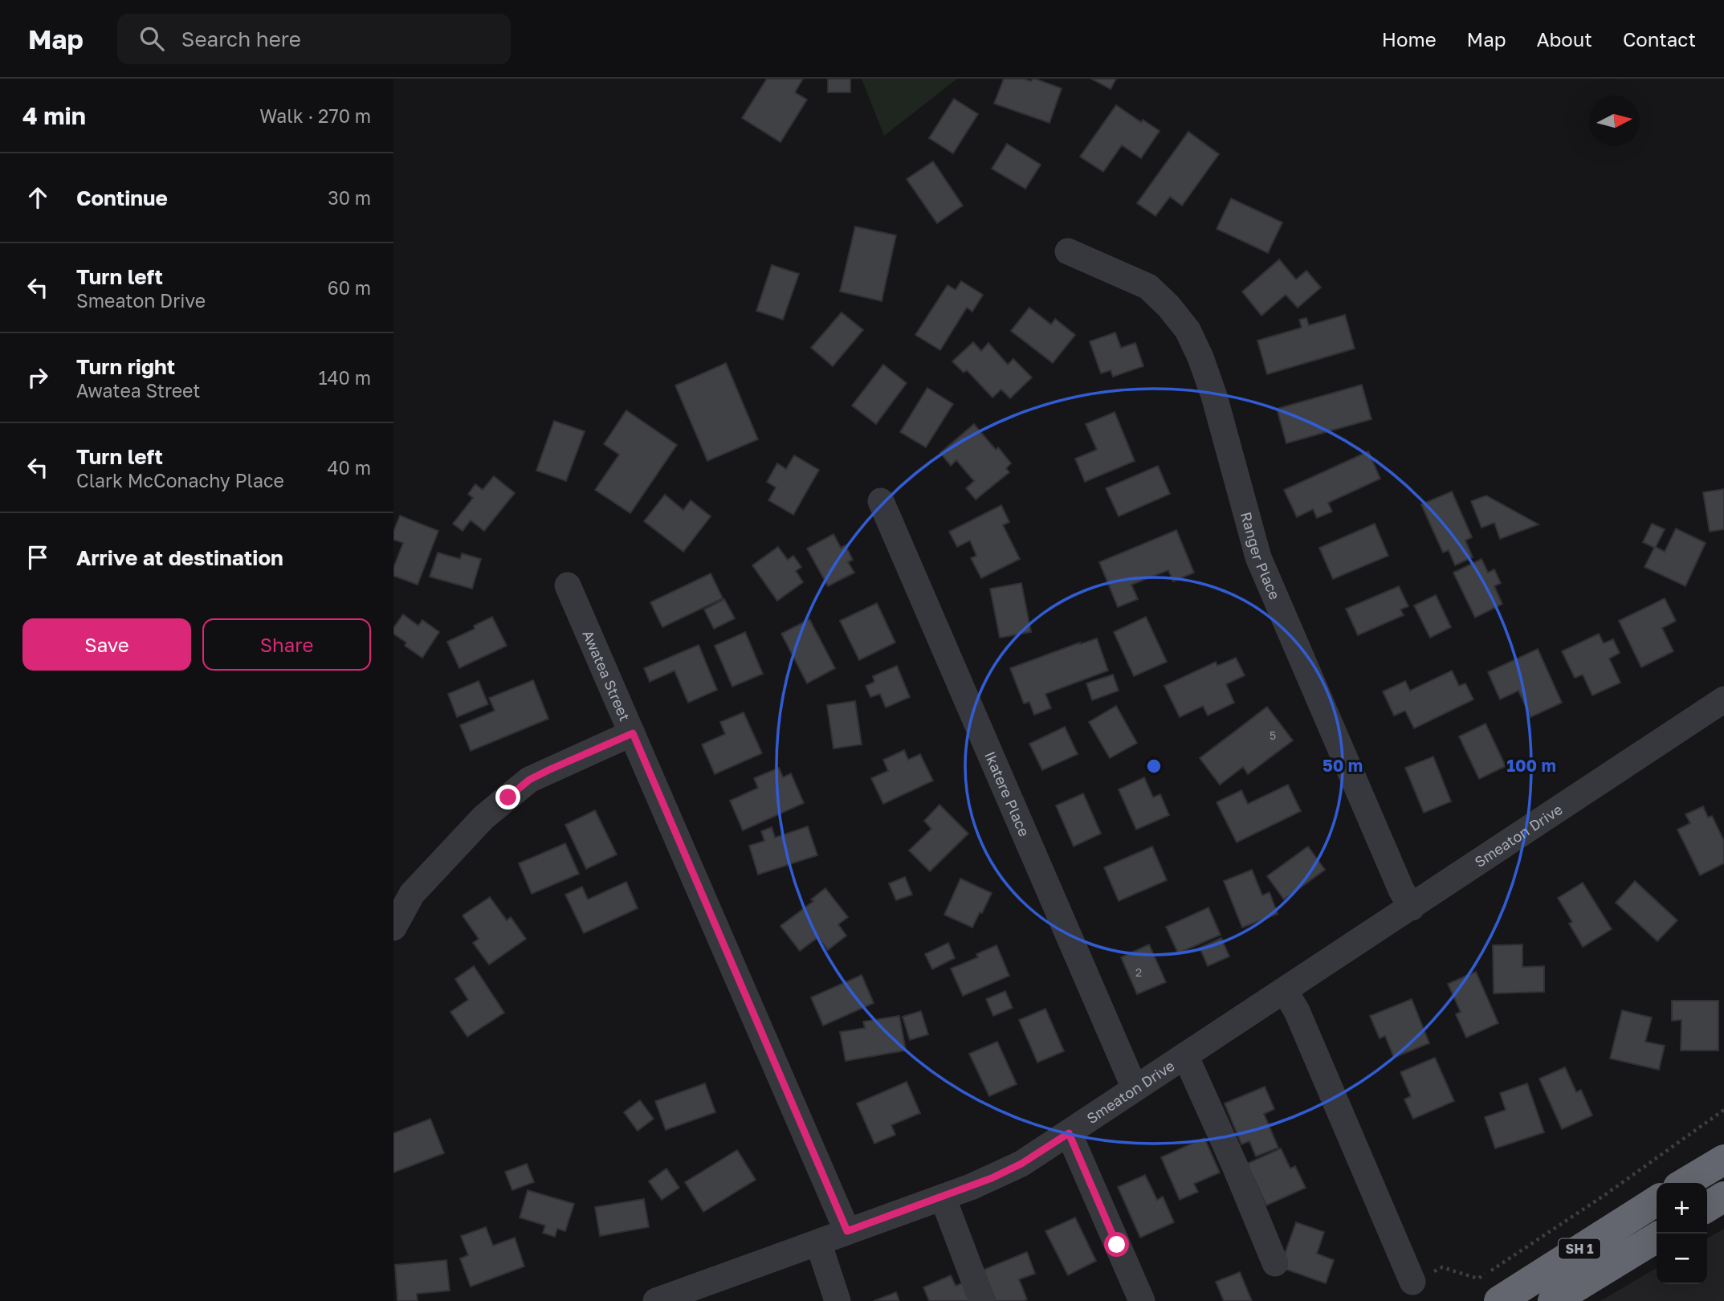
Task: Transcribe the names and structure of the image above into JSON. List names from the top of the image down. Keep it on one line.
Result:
{"streets":{"highway":["SH 1"],"street":["Ranger Place","Awatea Street","Ikatere Place","Smeaton Drive"]},"crossings":[["Ranger Place","Smeaton Drive"],["Awatea Street","Smeaton Drive"],["Ikatere Place","Smeaton Drive"]],"house_numbers":["5","2"],"north":"right","page":{"header":"Map","search":"Search here","nav":["Home","Map","About","Contact"],"heading":["4 min","Walk · 270 m"],"list":[["Continue","30 m"],["Turn left","Smeaton Drive","60 m"],["Turn right","Awatea Street","140 m"],["Turn left","Clark McConachy Place","40 m"],"Arrive at destination"],"buttons":["Save","Share"],"map_buttons":["+","−"]},"rings":["50 m","100 m"]}
